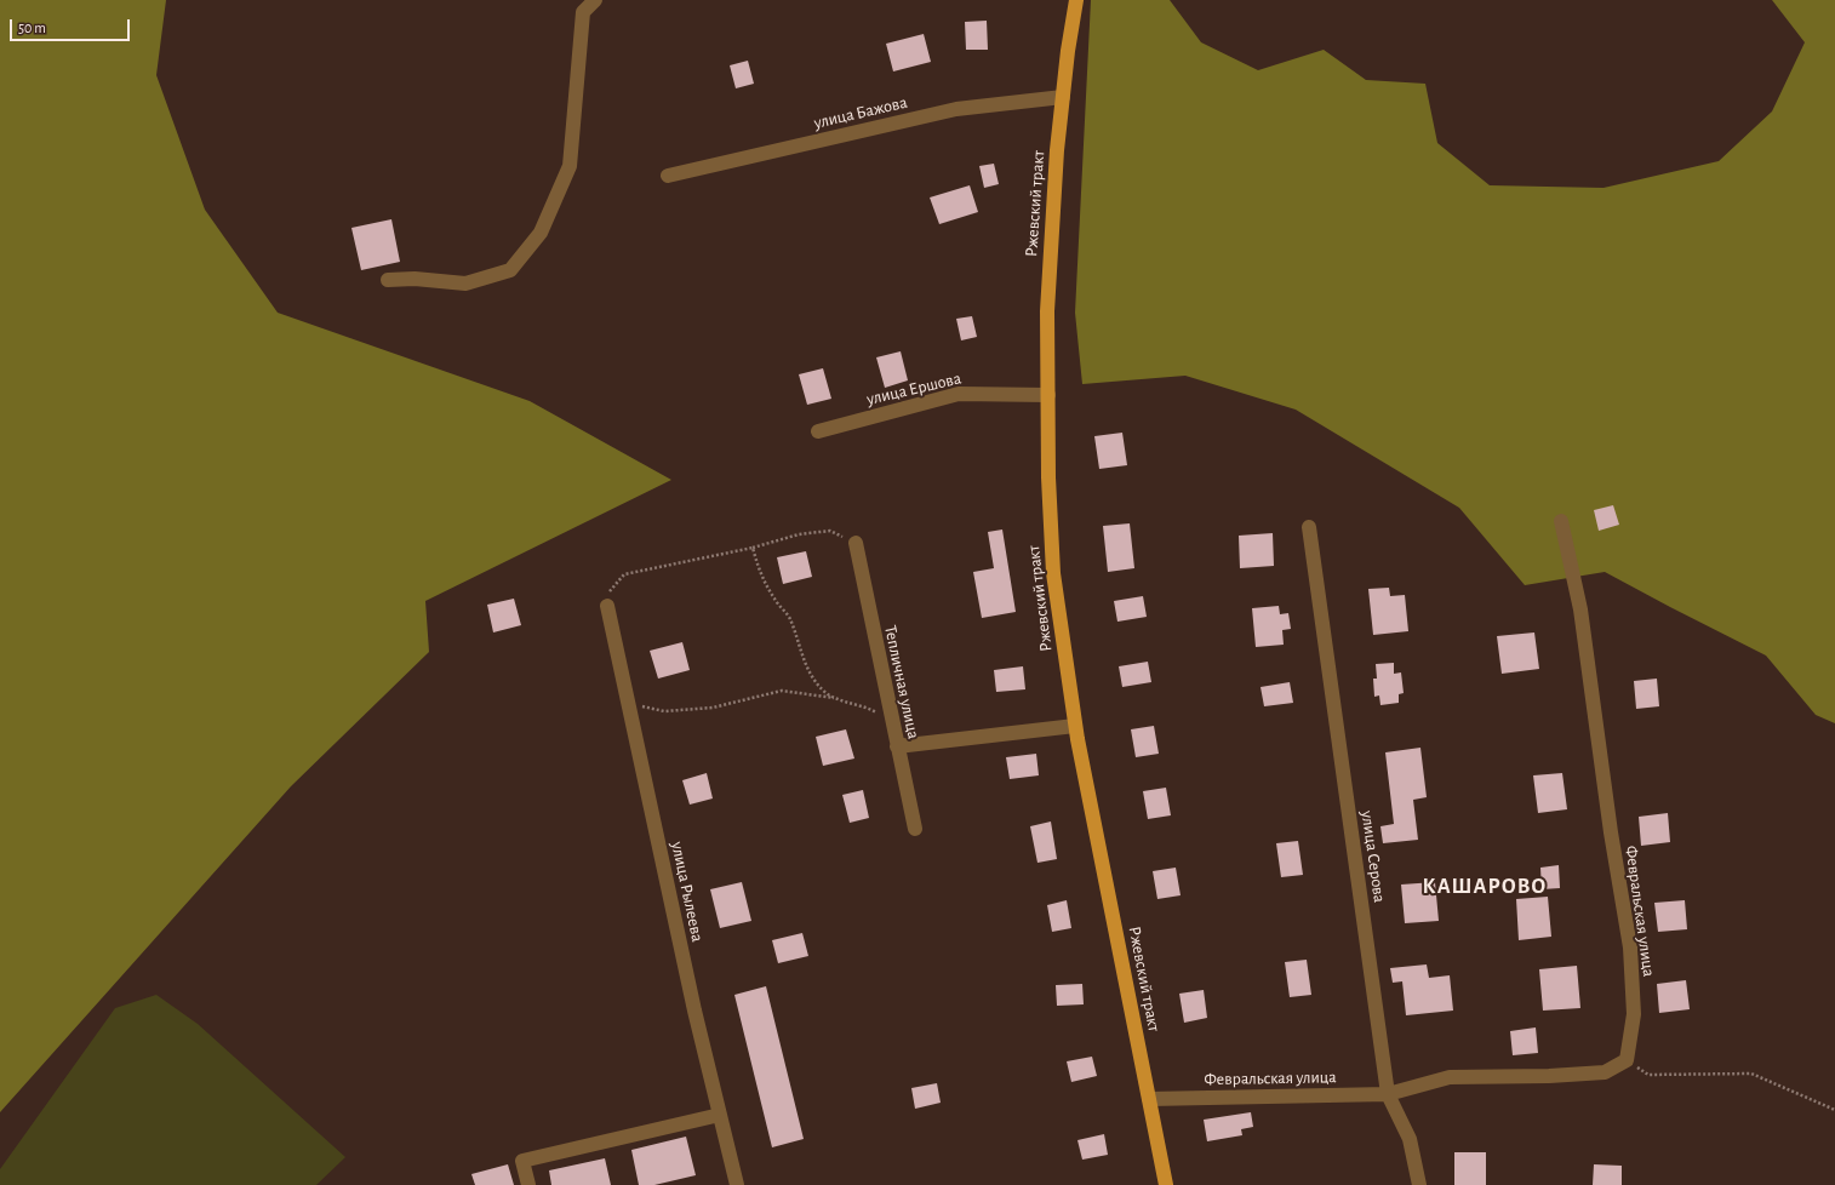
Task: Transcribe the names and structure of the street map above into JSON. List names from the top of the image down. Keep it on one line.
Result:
{"streets":{"main road":["Ржевский тракт"],"street":["улица Бажова","улица Ершова","Тепличная улица","улица Серова","улица Рылеева","Февральская улица"]},"crossings":[["улица Бажова","Ржевский тракт"],["Ржевский тракт","улица Ершова"],["Ржевский тракт","Февральская улица"],["улица Серова","Февральская улица"]],"districts":["КАШАРОВО"],"scale_bar":"50 m"}
